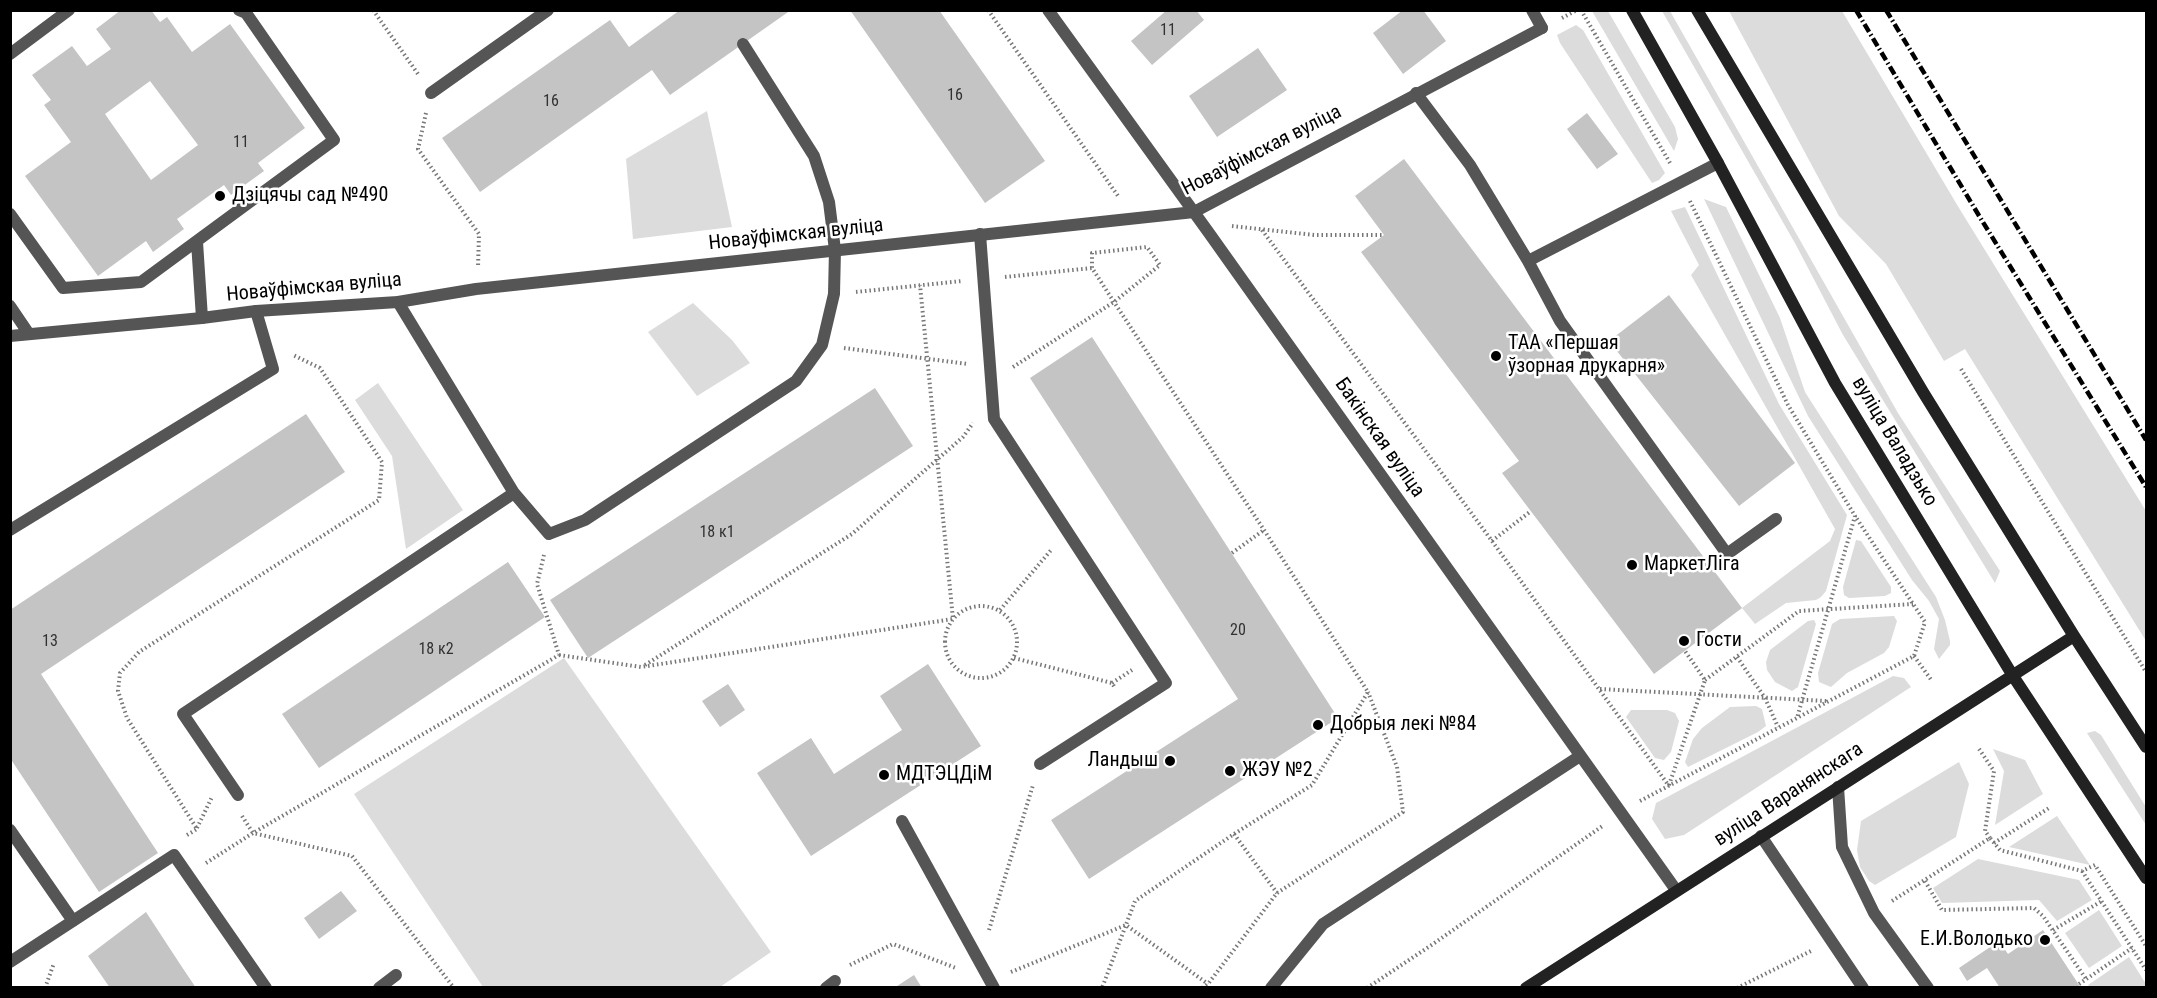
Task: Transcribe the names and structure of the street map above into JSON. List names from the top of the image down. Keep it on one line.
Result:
{"streets":{"main road":["вуліца Валадзько","вуліца Варанянскага"],"street":["Новаўфімская вуліца","Бакінская вуліца"]},"crossings":[["Новаўфімская вуліца","Бакінская вуліца"],["Бакінская вуліца","вуліца Варанянскага"],["вуліца Валадзько","вуліца Варанянскага"]],"places":["Дзіцячы сад №490","ТАА «Першая ўзорная друкарня»","МаркетЛіга","Гости","Добрыя лекі №84","Ландыш","ЖЭУ №2","МДТЭЦДіМ","Е.И.Володько"],"house_numbers":["11","16","16","11","18 к1","20","13","18 к2"]}
